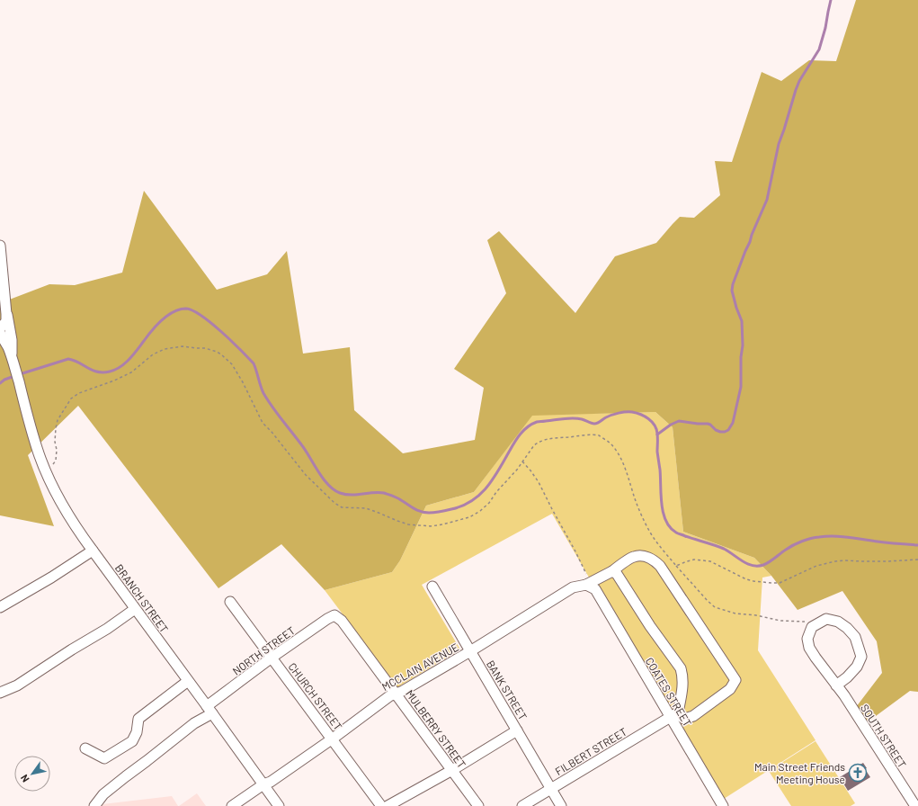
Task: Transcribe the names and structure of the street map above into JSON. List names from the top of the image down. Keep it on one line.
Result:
{"streets":{"street":["BRANCH STREET","NORTH STREET","MCCLAIN AVENUE","BANK STREET","COATES STREET","CHURCH STREET","MULBERRY STREET","SOUTH STREET","FILBERT STREET"]},"crossings":[["BRANCH STREET","NORTH STREET"],["BRANCH STREET","MCCLAIN AVENUE"],["NORTH STREET","CHURCH STREET"],["NORTH STREET","MULBERRY STREET"],["MCCLAIN AVENUE","BANK STREET"],["MCCLAIN AVENUE","COATES STREET"],["MCCLAIN AVENUE","CHURCH STREET"],["MCCLAIN AVENUE","MULBERRY STREET"],["MCCLAIN AVENUE","FILBERT STREET"],["BANK STREET","FILBERT STREET"],["COATES STREET","FILBERT STREET"]],"places":{"church":["Main Street Friends Meeting House"]},"north":"bottom left"}
